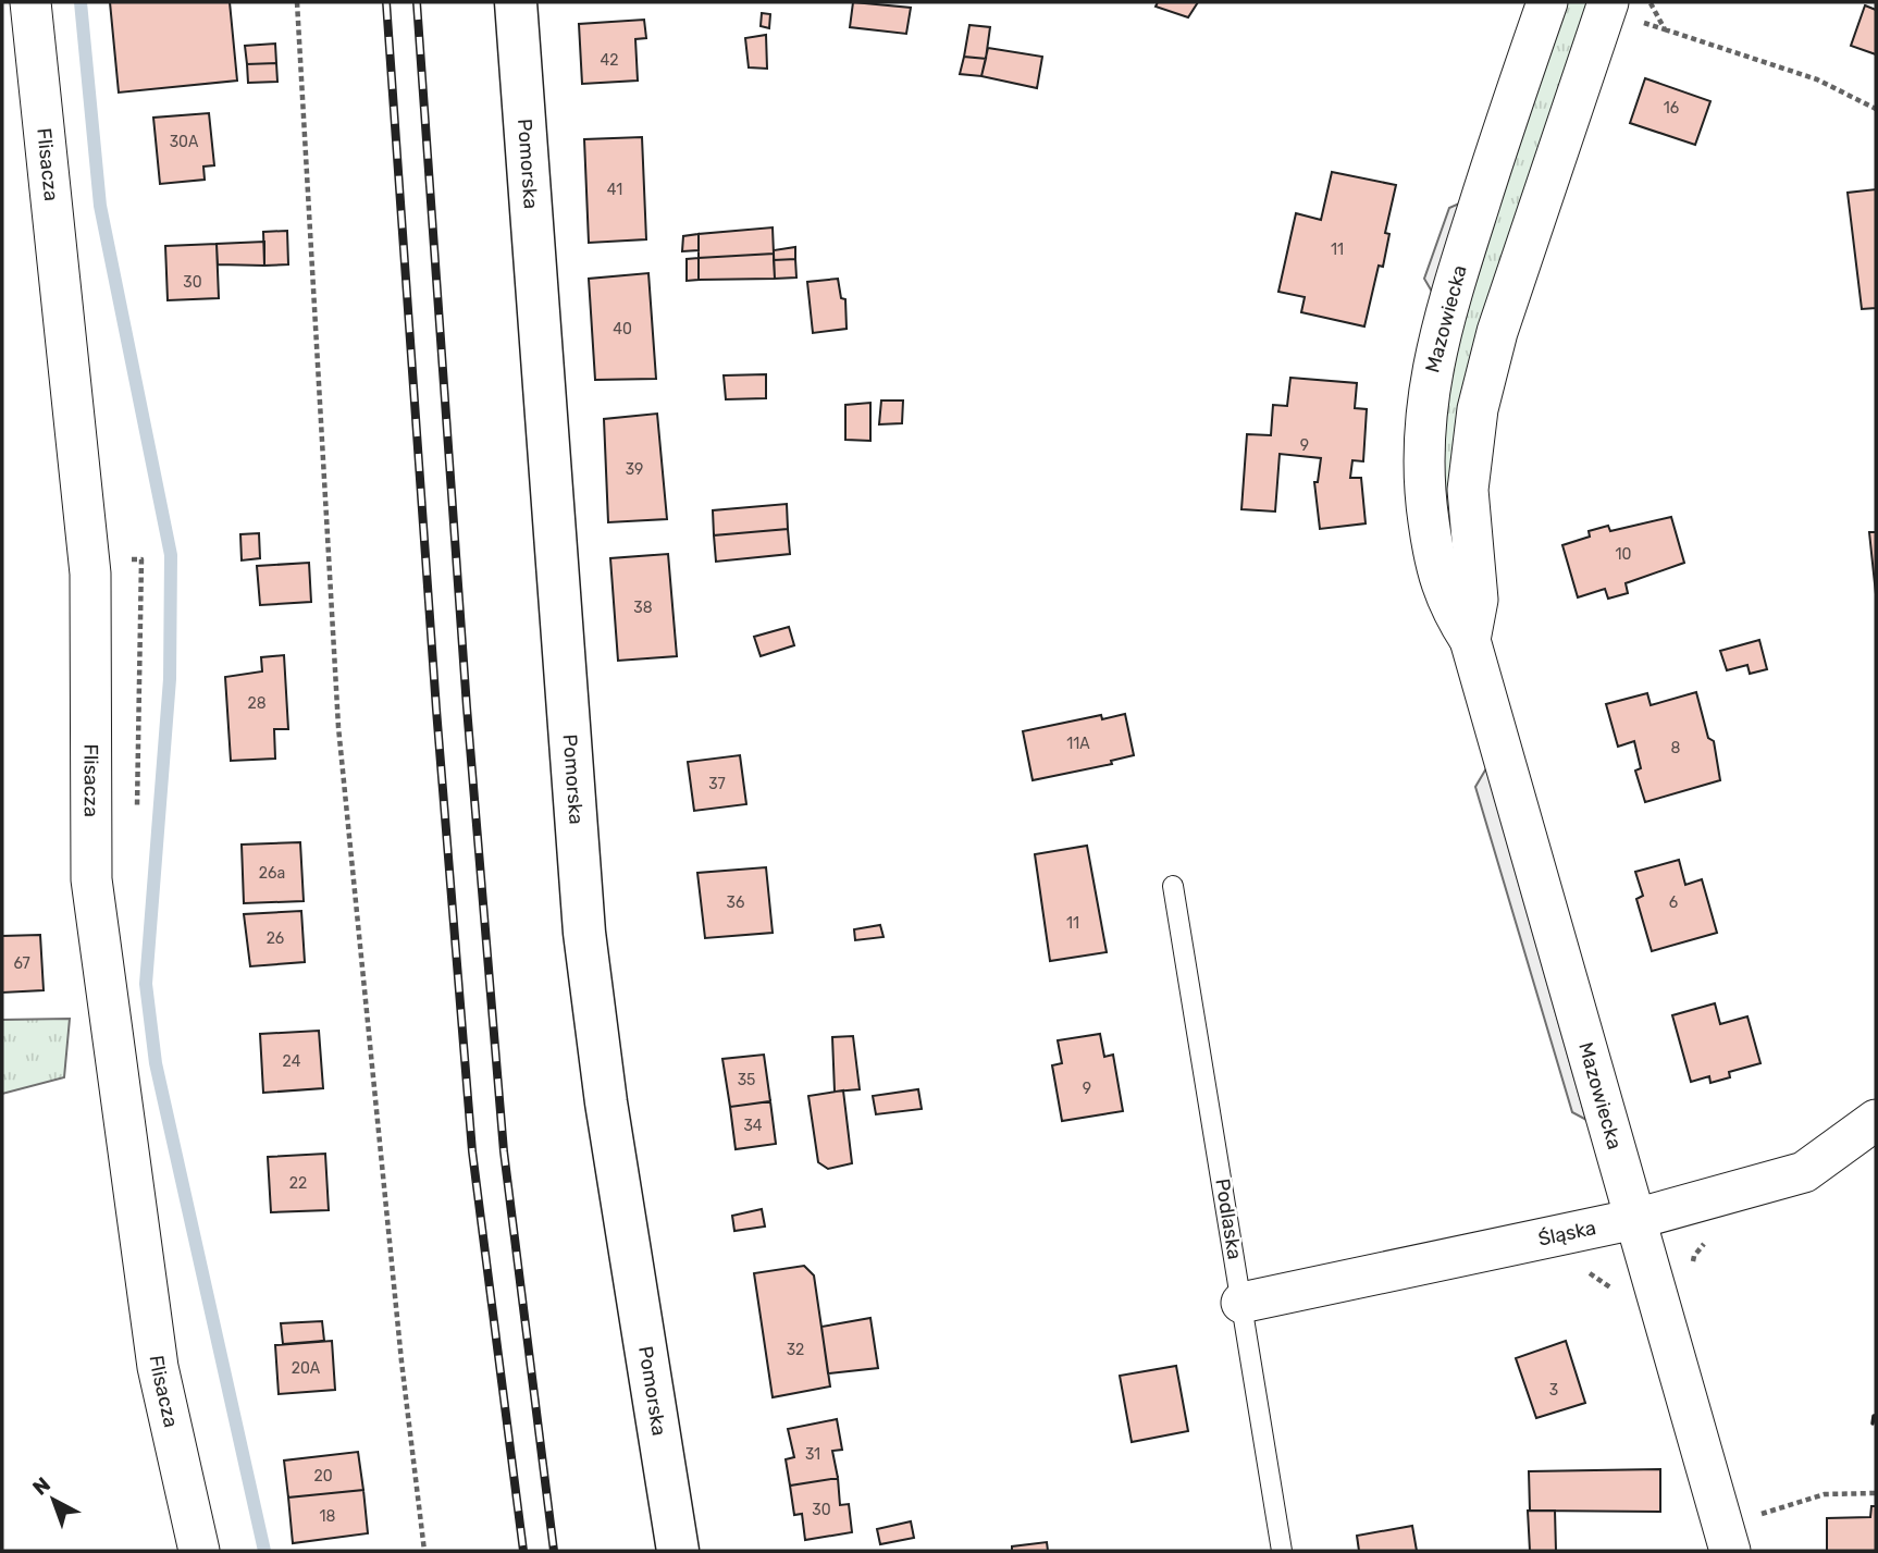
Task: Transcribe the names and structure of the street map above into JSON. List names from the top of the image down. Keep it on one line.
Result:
{"streets":{"street":["Flisacza","Pomorska","Mazowiecka","Śląska"],"lane":["Podlaska"]},"crossings":[["Mazowiecka","Śląska"],["Podlaska","Śląska"]],"house_numbers":["42","16","30A","41","11","30","40","9","39","10","38","28","11A","8","37","26a","36","6","11","26","67","24","35","9","34","22","32","20A","3","31","20","30","18"],"north":"top left"}
